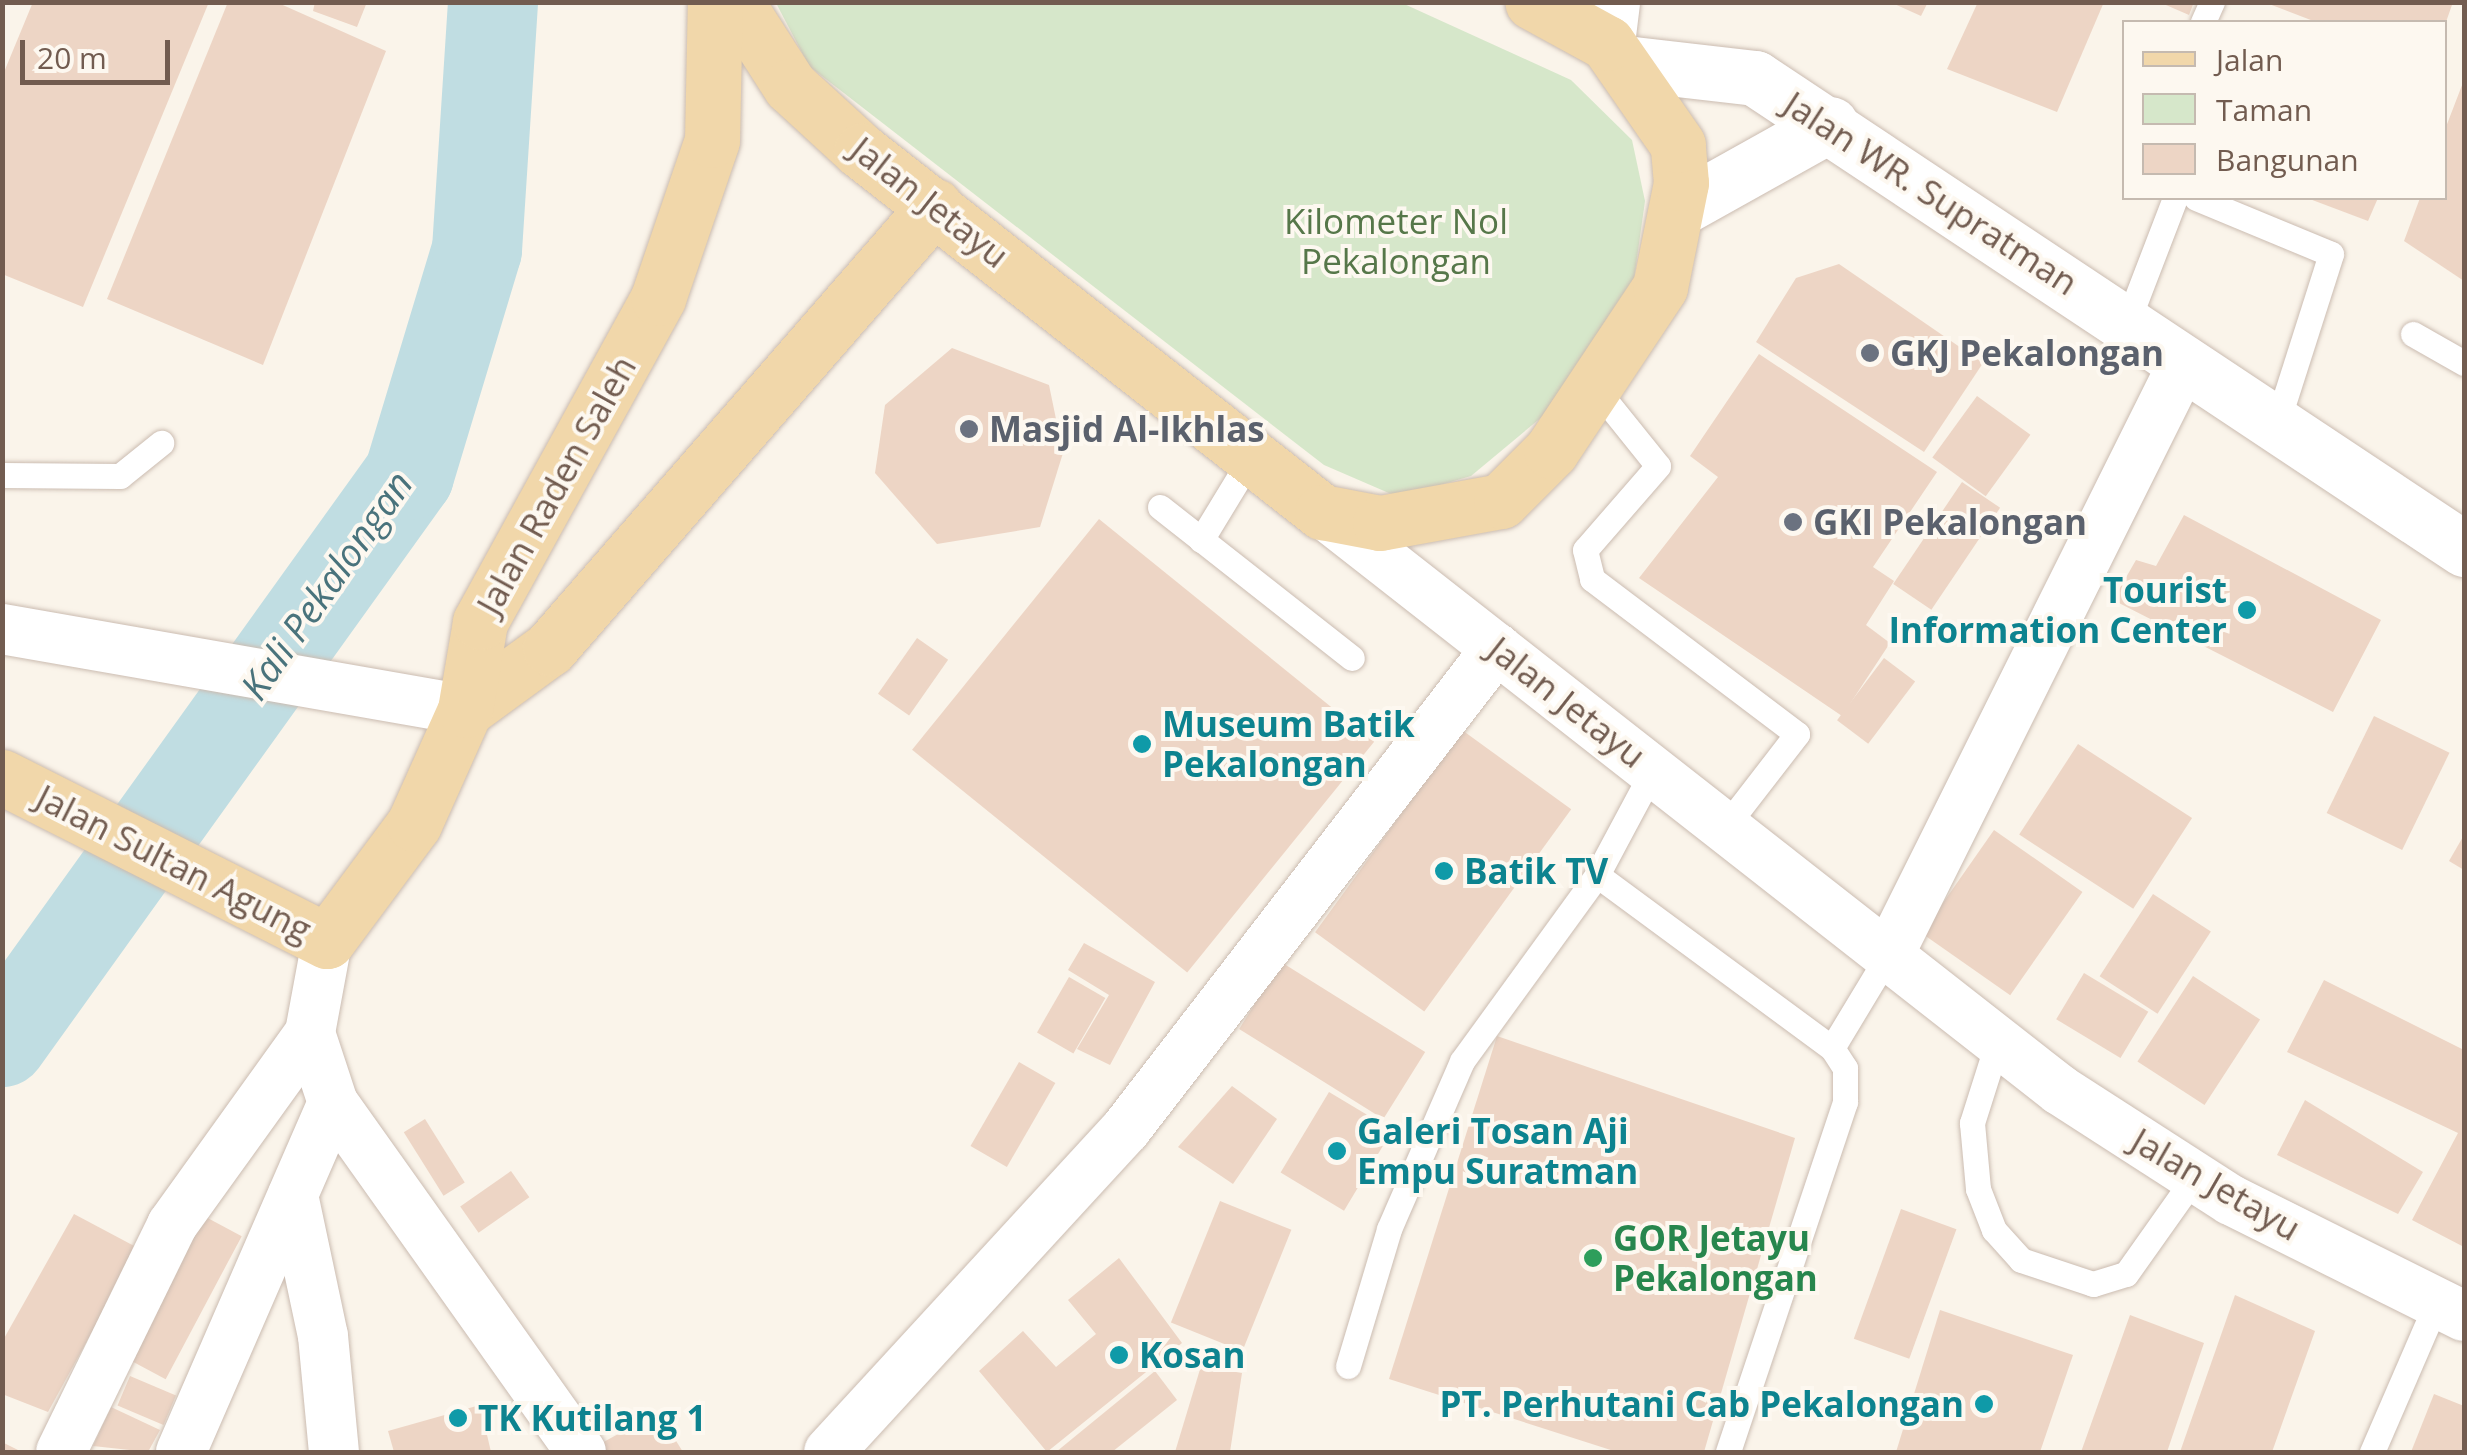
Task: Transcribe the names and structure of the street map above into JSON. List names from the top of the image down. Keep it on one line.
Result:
{"streets":{"main road":["Jalan Jetayu","Jalan Raden Saleh","Jalan Sultan Agung"],"street":["Jalan WR. Supratman"]},"crossings":[["Jalan Jetayu","Jalan Raden Saleh"],["Jalan Raden Saleh","Jalan Sultan Agung"]],"water":["Kali Pekalongan"],"parks":["Kilometer Nol Pekalongan"],"places":["GKJ Pekalongan","Masjid Al-Ikhlas","GKI Pekalongan","Tourist Information Center","Museum Batik Pekalongan","Batik TV","Galeri Tosan Aji Empu Suratman","GOR Jetayu Pekalongan","Kosan","PT. Perhutani Cab Pekalongan","TK Kutilang 1"],"legend":["Jalan","Taman","Bangunan"],"scale_bar":"20 m"}
